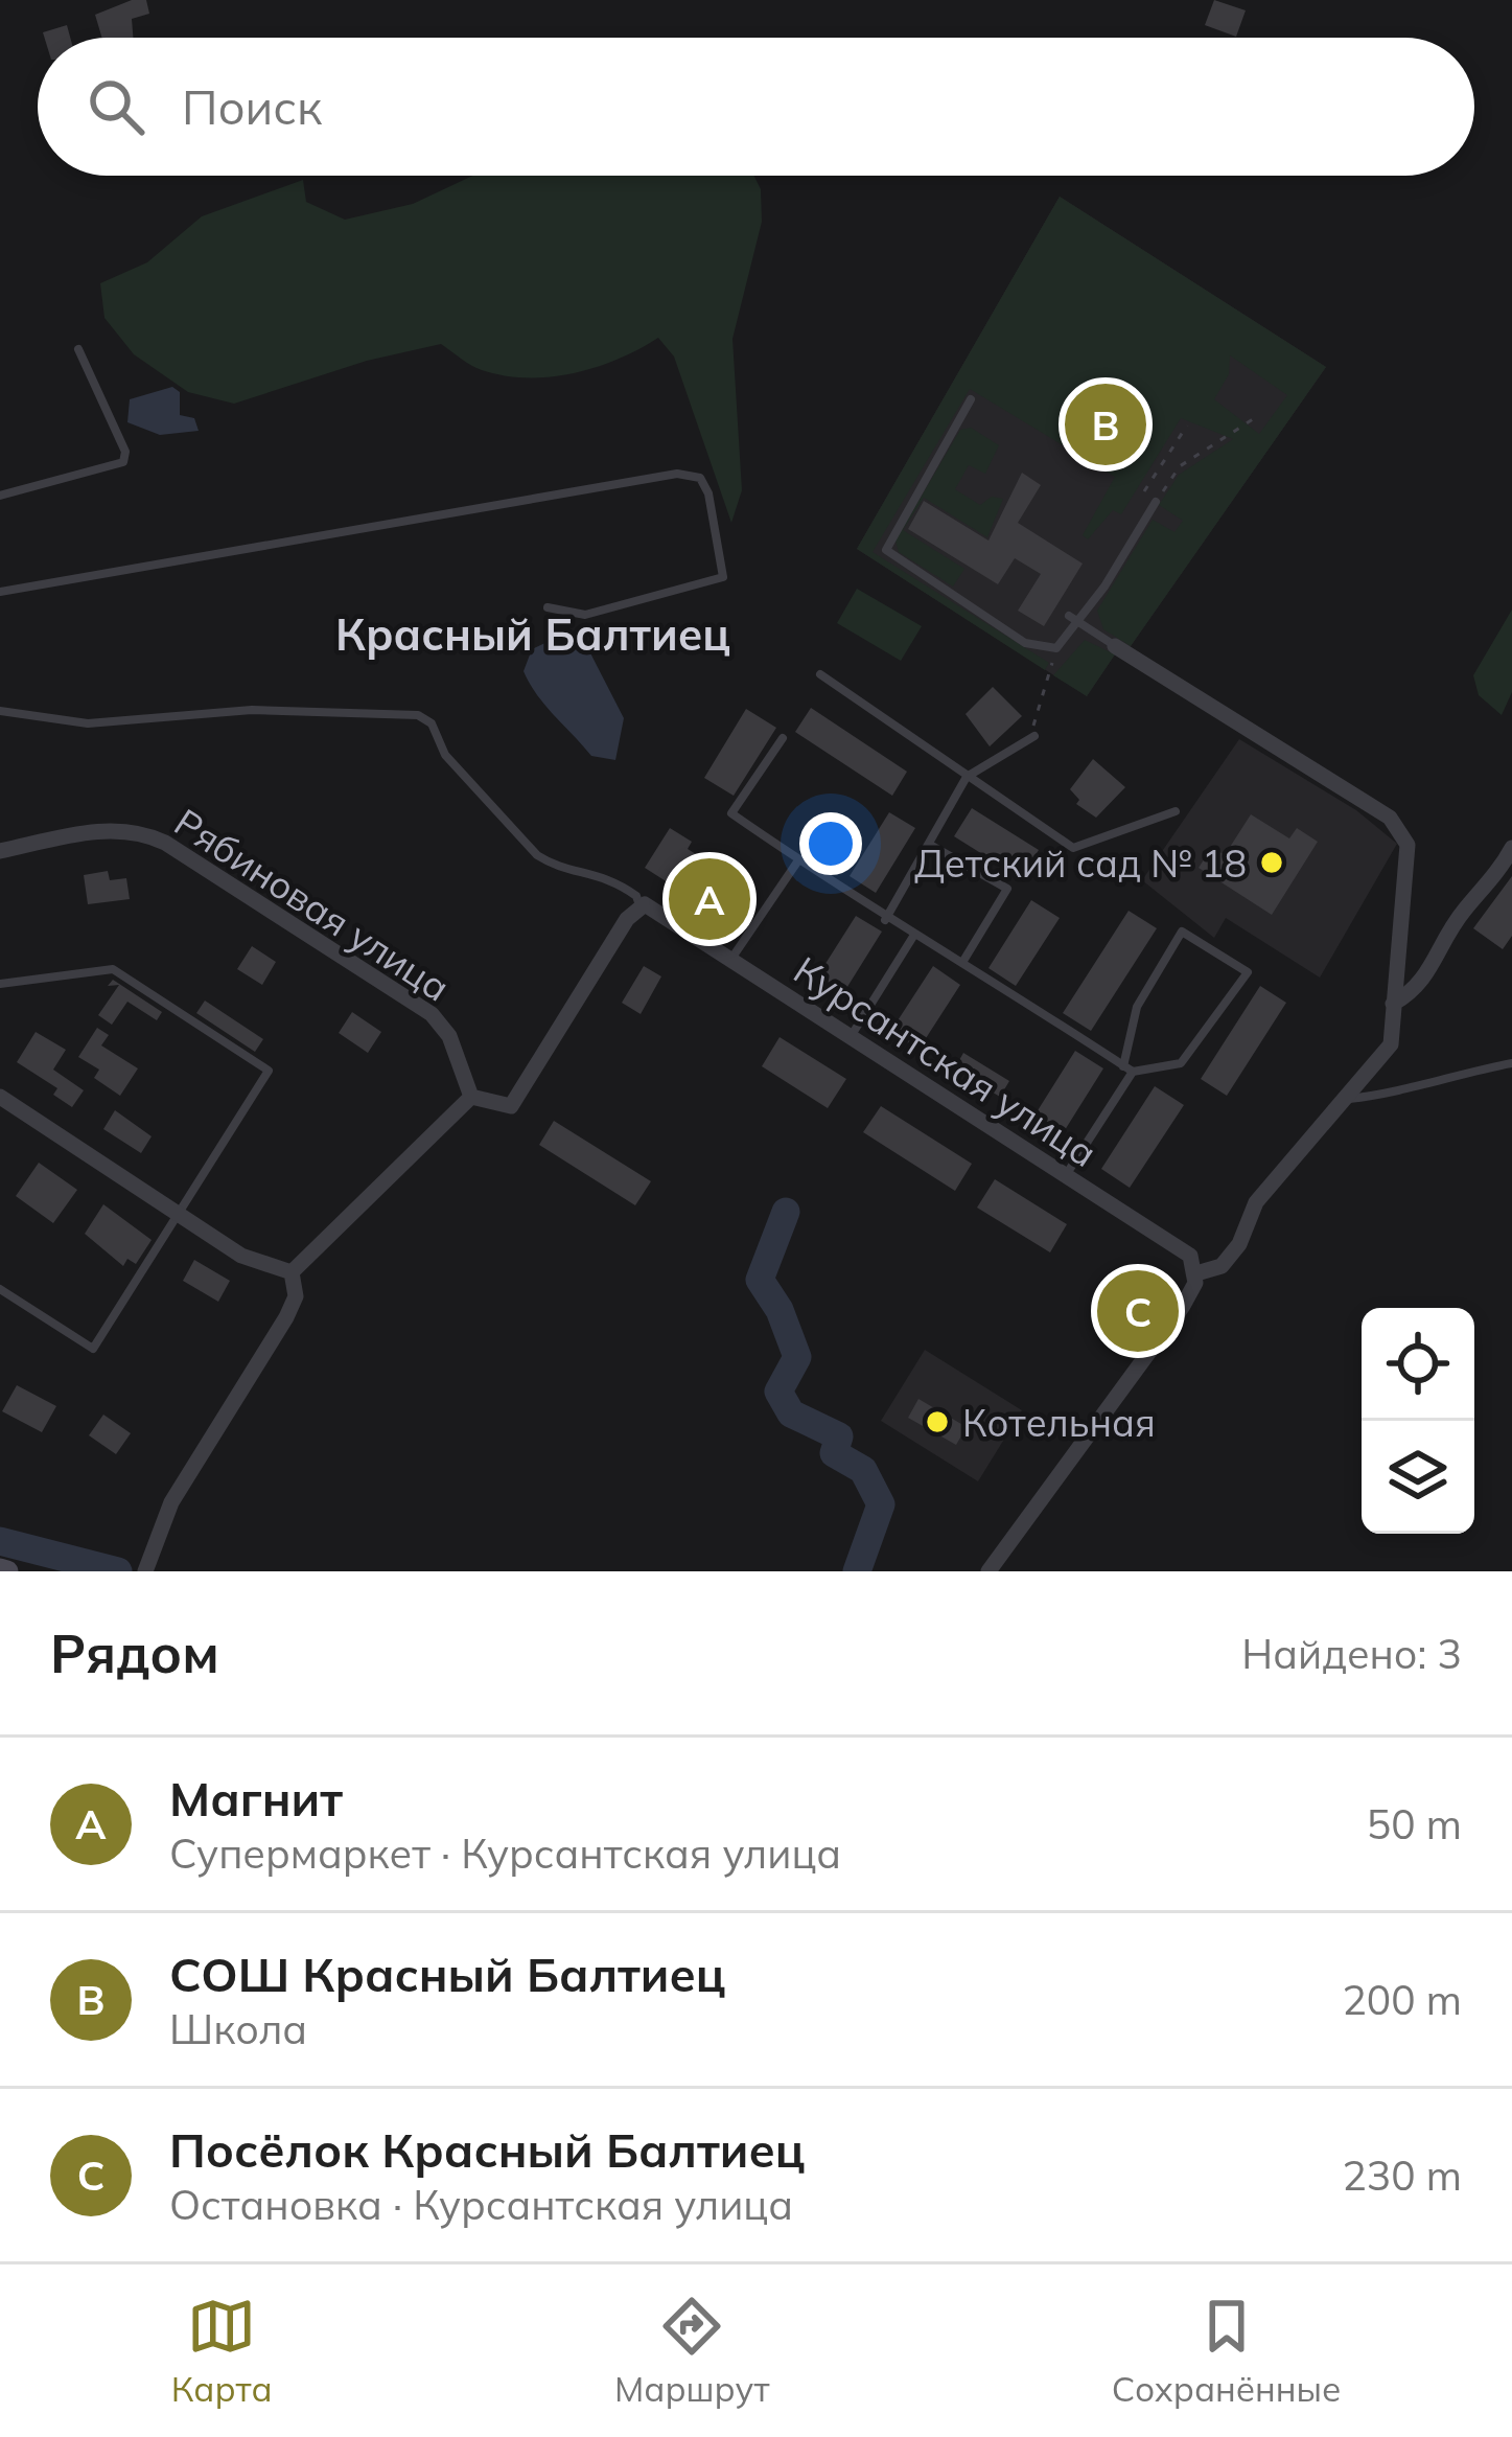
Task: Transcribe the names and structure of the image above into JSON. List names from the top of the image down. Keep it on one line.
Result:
{"streets":{"street":["Рябиновая улица","Курсантская улица"]},"districts":["Красный Балтиец"],"places":["Детский сад № 18","Котельная"],"page":{"search":"Поиск","pins":["B","A","C"],"heading":["Рядом","Найдено: 3"],"list":[{"mark":"A","name":"Магнит","note":"Супермаркет · Курсантская улица","value":"50 m"},{"mark":"B","name":"СОШ Красный Балтиец","note":"Школа","value":"200 m"},{"mark":"C","name":"Посёлок Красный Балтиец","note":"Остановка · Курсантская улица","value":"230 m"}],"nav":["Карта","Маршрут","Сохранённые"]}}
